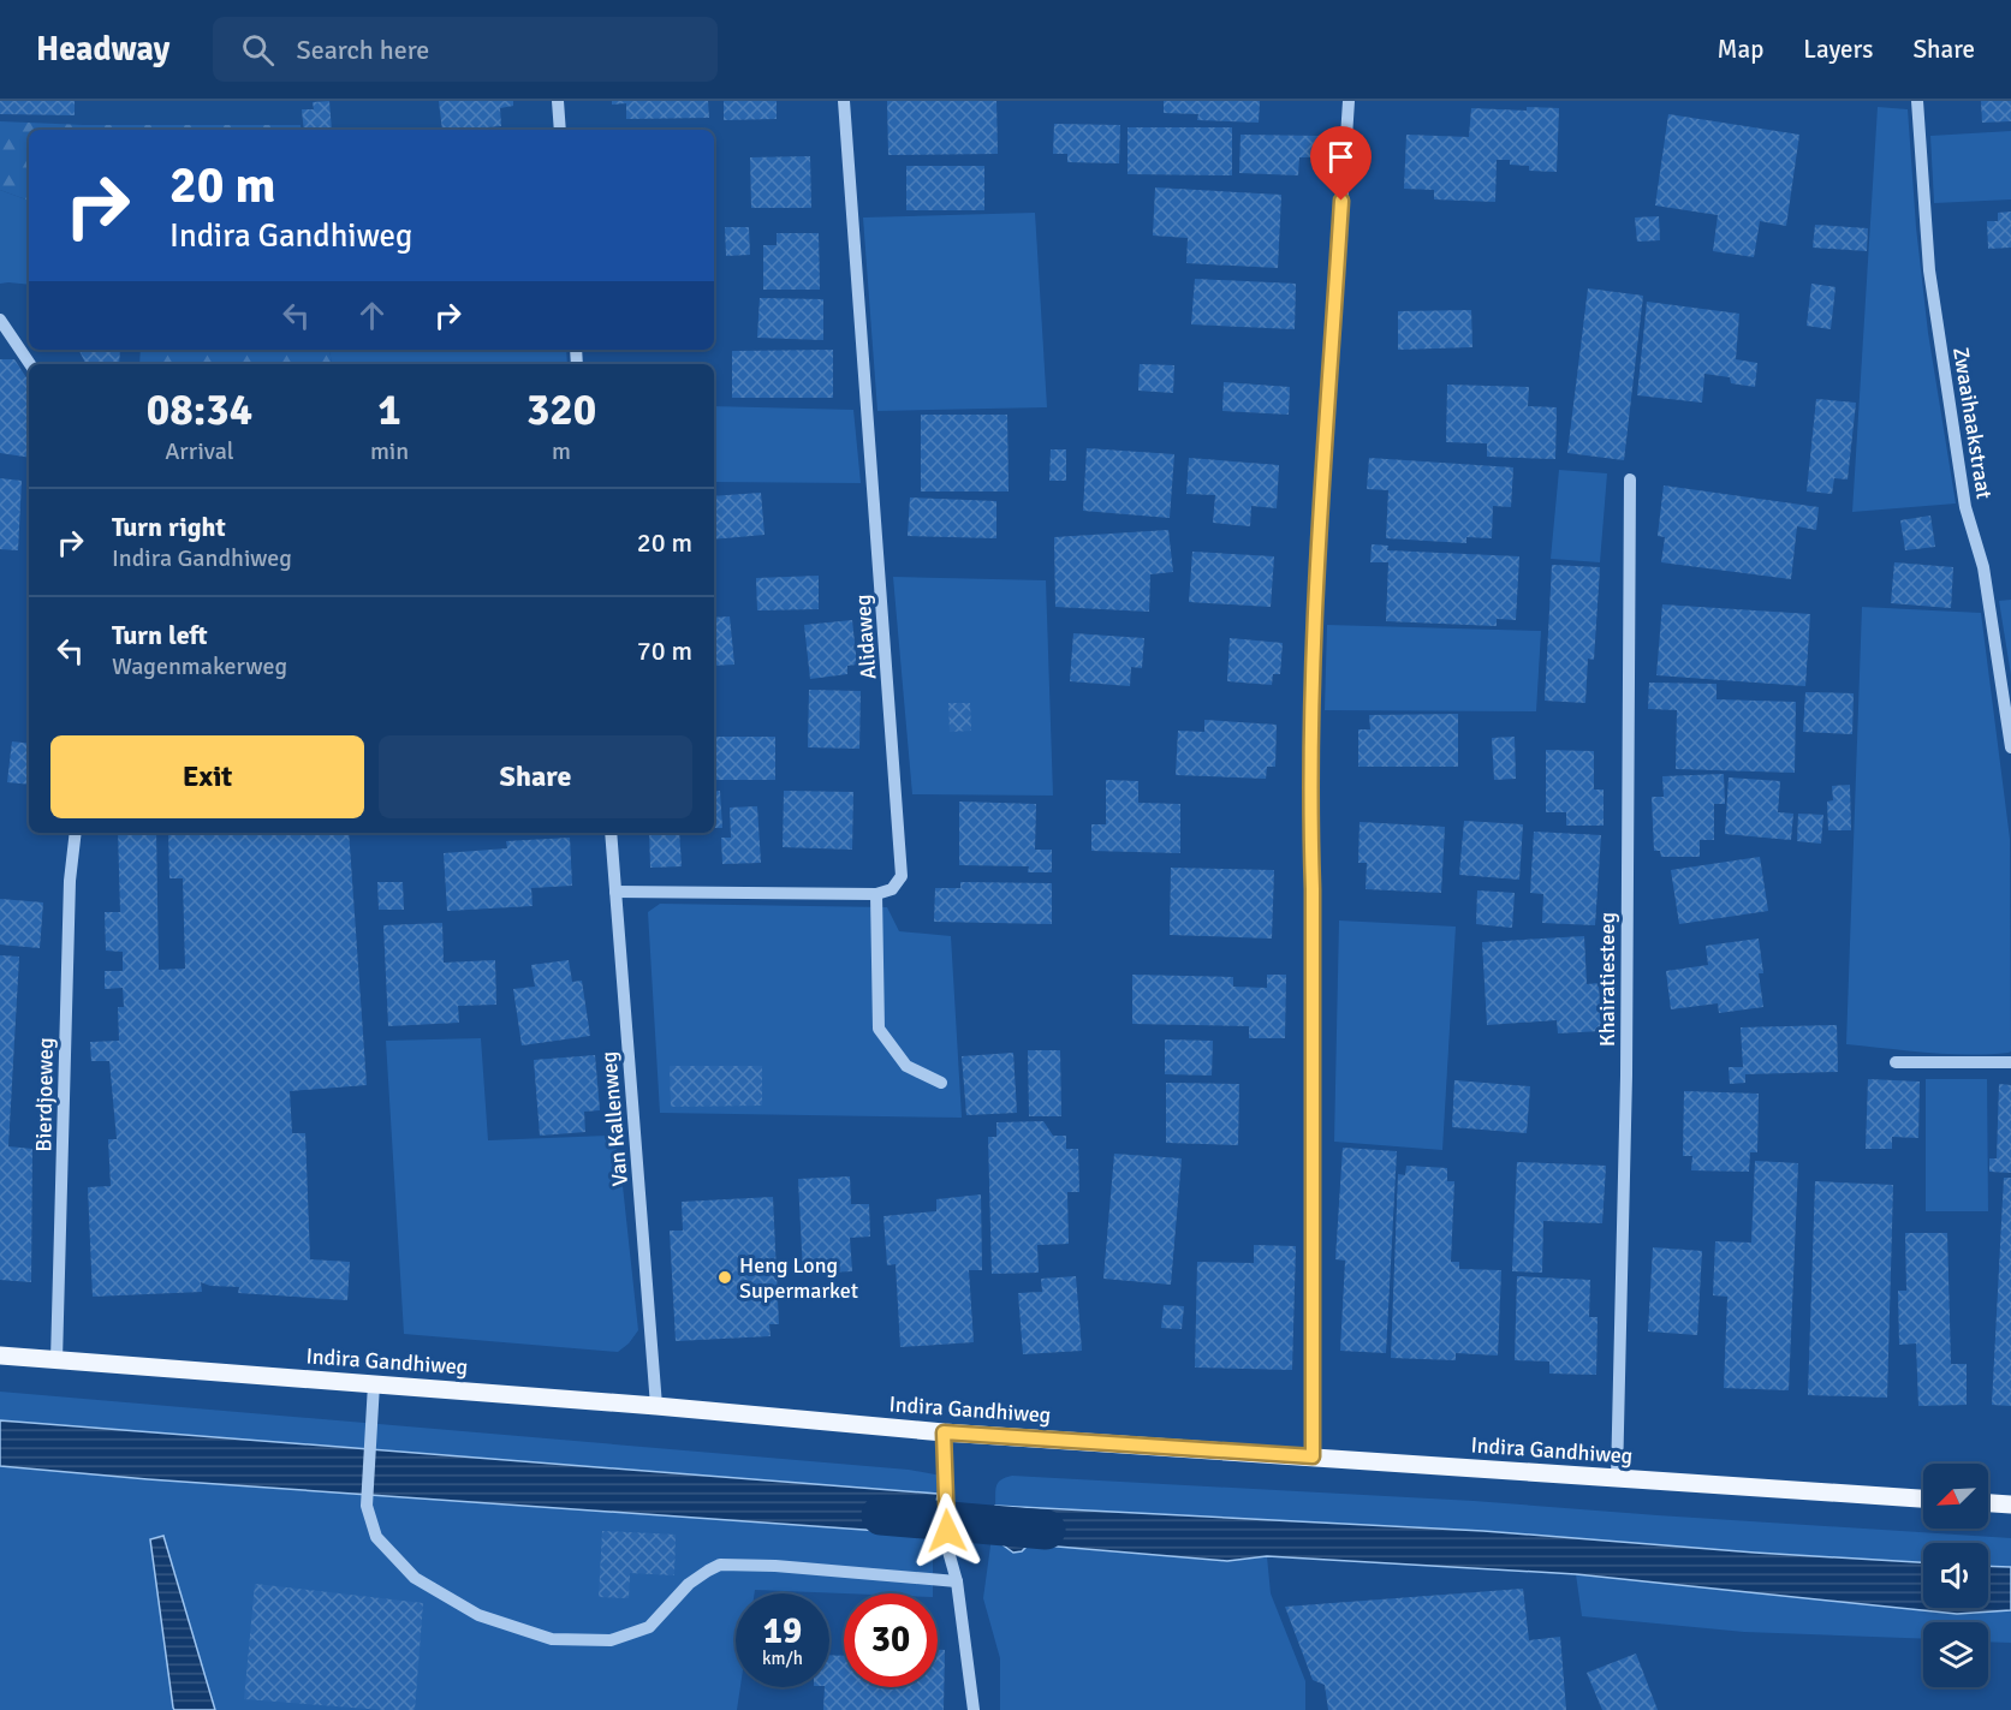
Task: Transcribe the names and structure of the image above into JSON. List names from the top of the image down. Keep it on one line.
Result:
{"streets":{"main road":["Indira Gandhiweg"],"street":["Zwaaihaakstraat","Alidaweg","Khairatiesteeg","Bierdjoeweg","Van Kallenweg"]},"crossings":[["Khairatiesteeg","Indira Gandhiweg"],["Bierdjoeweg","Indira Gandhiweg"],["Van Kallenweg","Indira Gandhiweg"]],"places":["Heng Long Supermarket"],"north":"bottom left","page":{"header":"Headway","search":"Search here","nav":["Map","Layers","Share"],"turn":["20 m","Indira Gandhiweg"],"eta":["08:34","Arrival","1","min","320","m"],"list":[{"name":"Turn right","note":"Indira Gandhiweg","value":"20 m"},{"name":"Turn left","note":"Wagenmakerweg","value":"70 m"}],"buttons":["Exit","Share"],"speed":"19 km/h","limit":"30"}}
